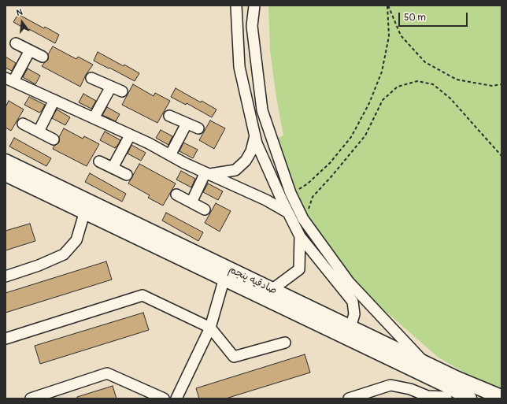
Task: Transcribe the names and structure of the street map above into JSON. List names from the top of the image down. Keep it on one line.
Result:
{"streets":{"street":["صادقیه پنجم"]},"scale_bar":"50 m","north":"top"}
